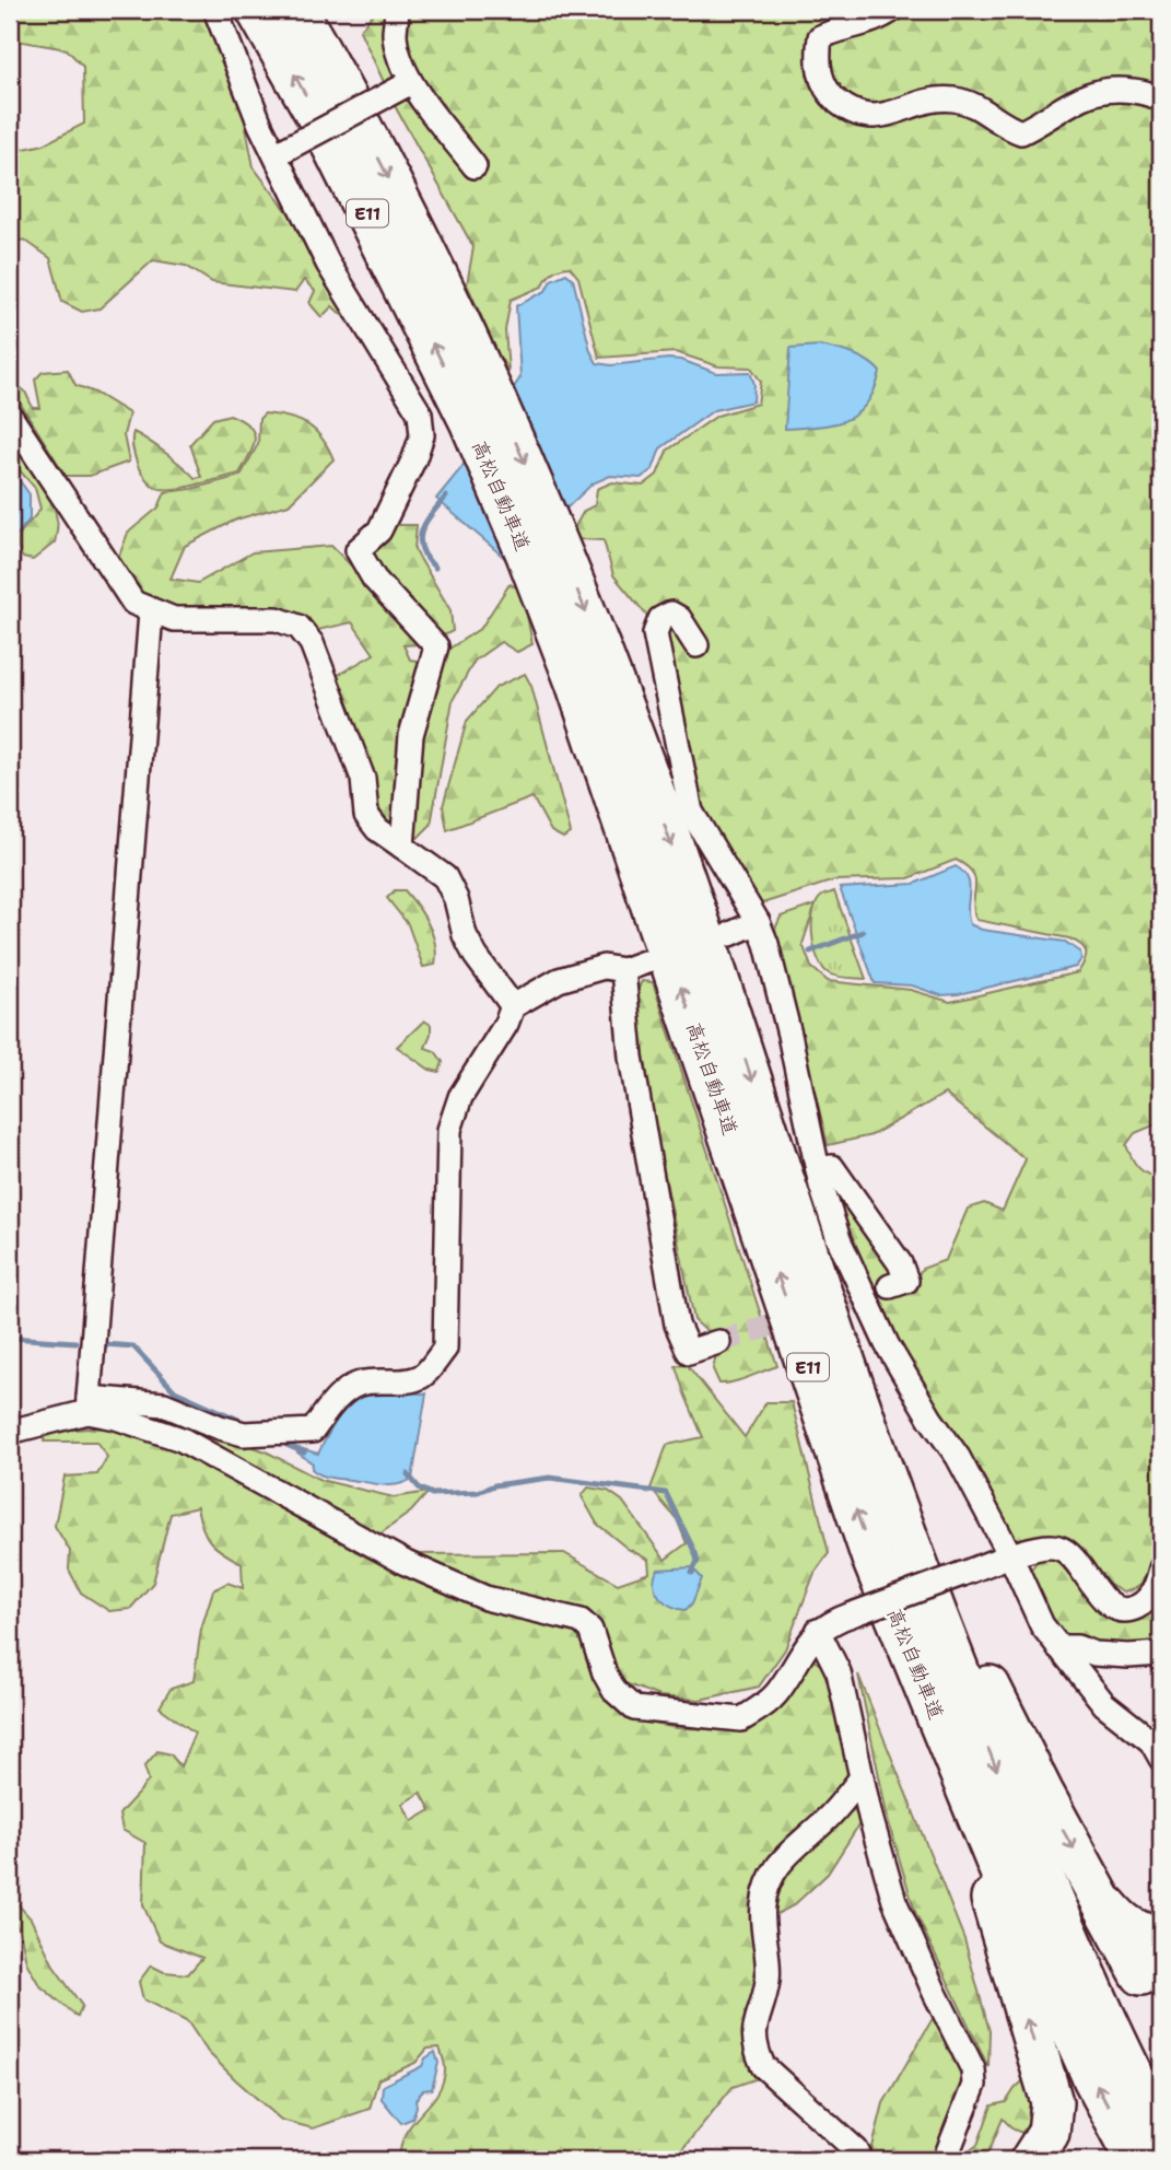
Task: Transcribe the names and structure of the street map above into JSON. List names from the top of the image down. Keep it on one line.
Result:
{"streets":{"highway":["E11","高松自動車道"]}}
